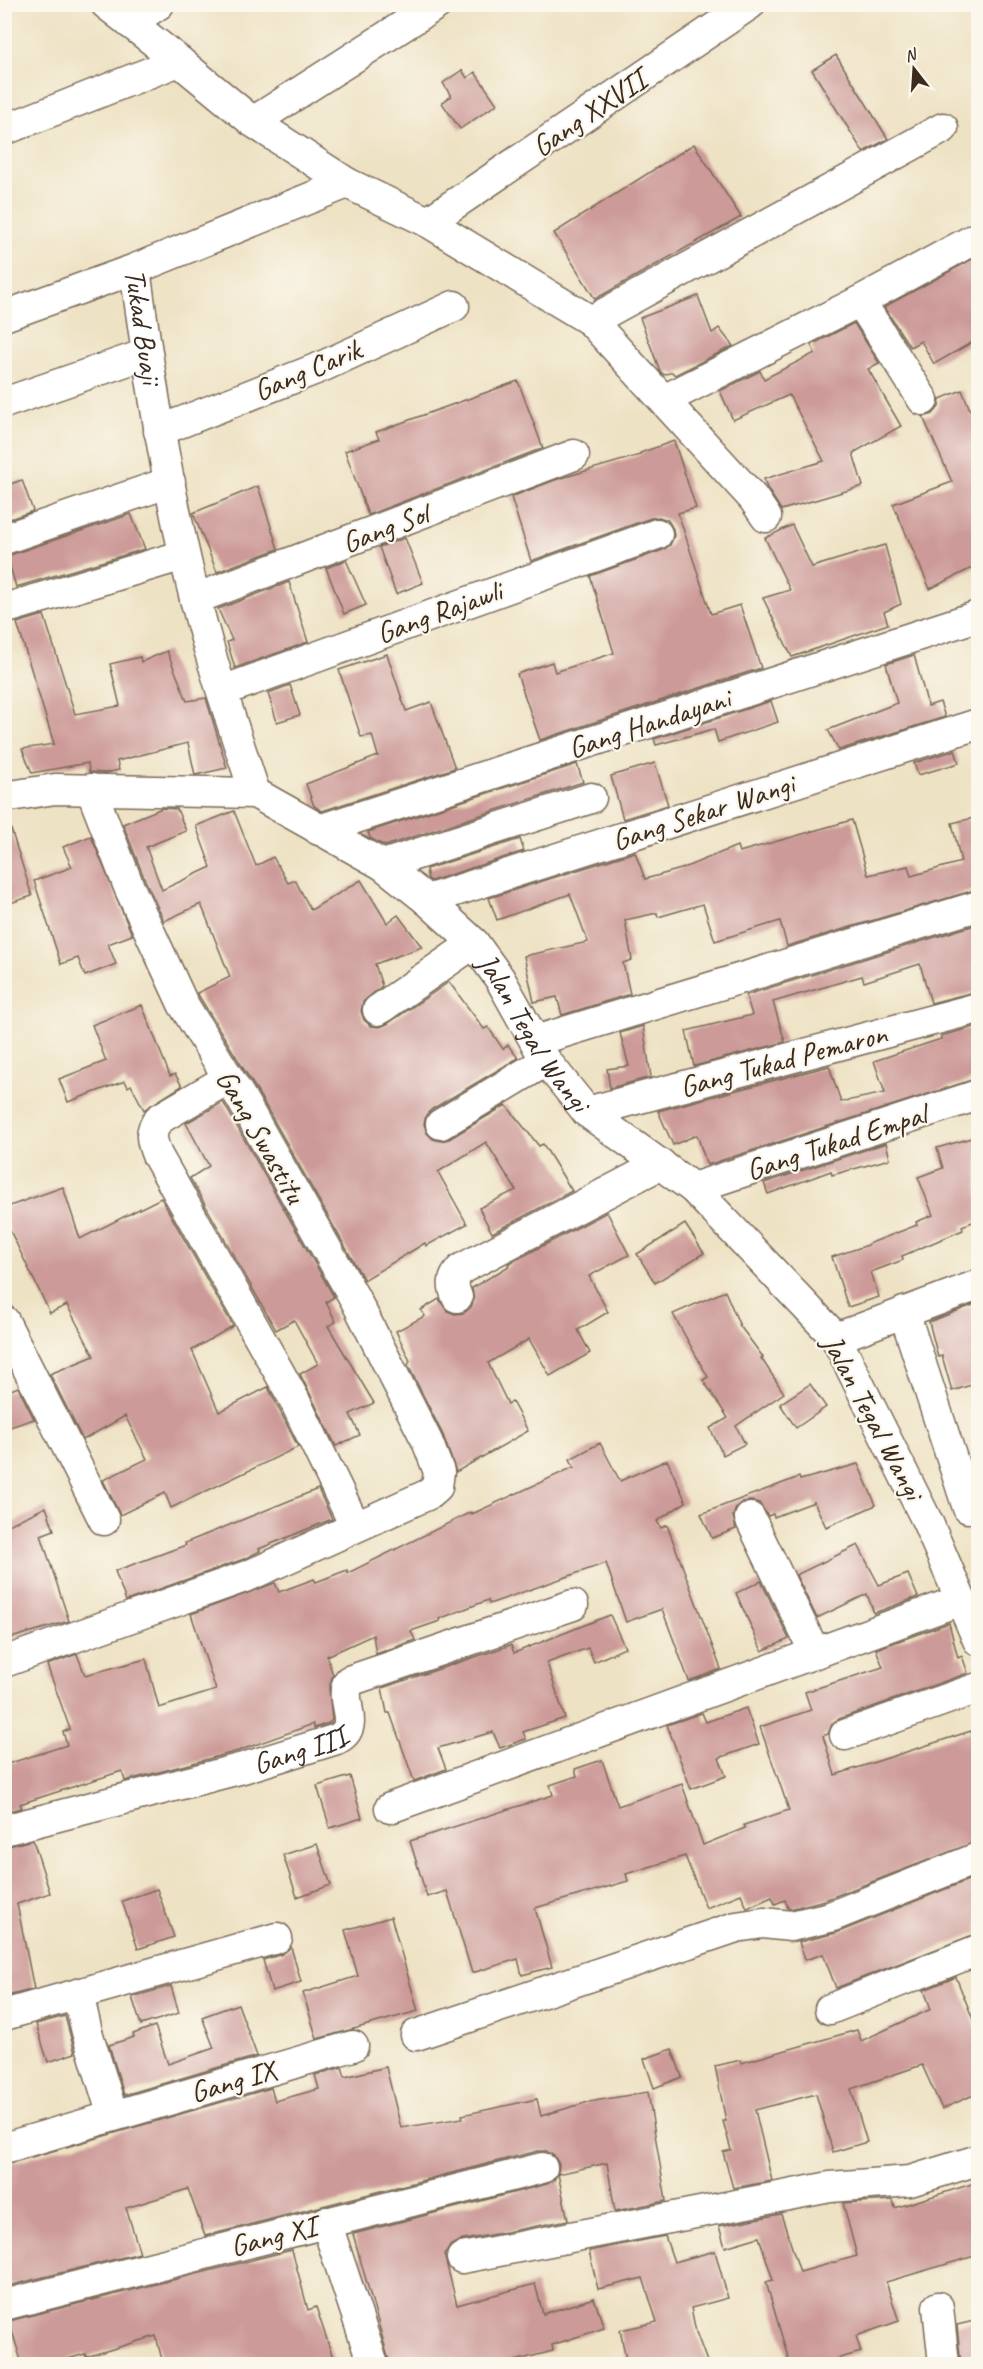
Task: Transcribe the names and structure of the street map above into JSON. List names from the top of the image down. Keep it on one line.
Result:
{"streets":{"street":["Gang XXVII","Tukad Buaji","Gang Carik","Gang Sol","Gang Rajawli","Gang Handayani","Gang Sekar Wangi","Jalan Tegal Wangi","Gang Tukad Pemaron","Gang Swastitu","Gang Tukad Empal","Gang III","Gang IX","Gang XI"]},"crossings":[["Tukad Buaji","Gang Carik"],["Tukad Buaji","Gang Sol"],["Tukad Buaji","Gang Rajawli"],["Tukad Buaji","Jalan Tegal Wangi"],["Gang Handayani","Jalan Tegal Wangi"],["Gang Sekar Wangi","Jalan Tegal Wangi"],["Jalan Tegal Wangi","Gang Tukad Pemaron"],["Jalan Tegal Wangi","Gang Swastitu"],["Jalan Tegal Wangi","Gang Tukad Empal"]],"north":"top"}
